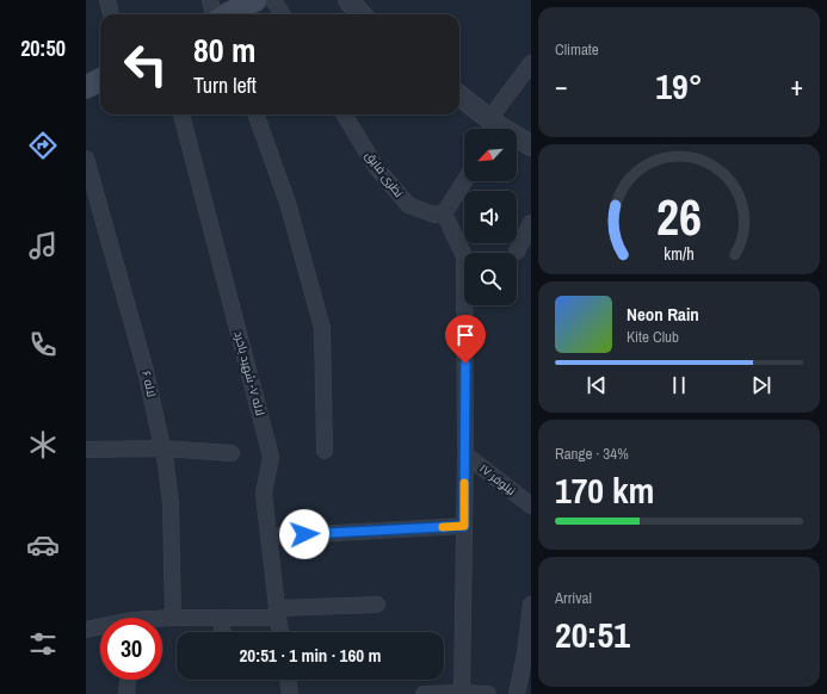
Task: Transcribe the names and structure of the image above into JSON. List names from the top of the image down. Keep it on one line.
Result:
{"streets":{"street":["نظری فایق","لاله ۷- شهید باخرد","لاله ۶","نیلوفر ۱۷"]},"north":"bottom left","page":{"tabs":"20:50","tile":["Climate",["Range · 34%","170 km"],["Arrival","20:51"]],"turn":["80 m","Turn left"],"heat":["−","19°","+"],"song":["Neon Rain","Kite Club"],"limit":"30","trip":"20:51 · 1 min · 160 m","gauge":["26","km/h"]}}
